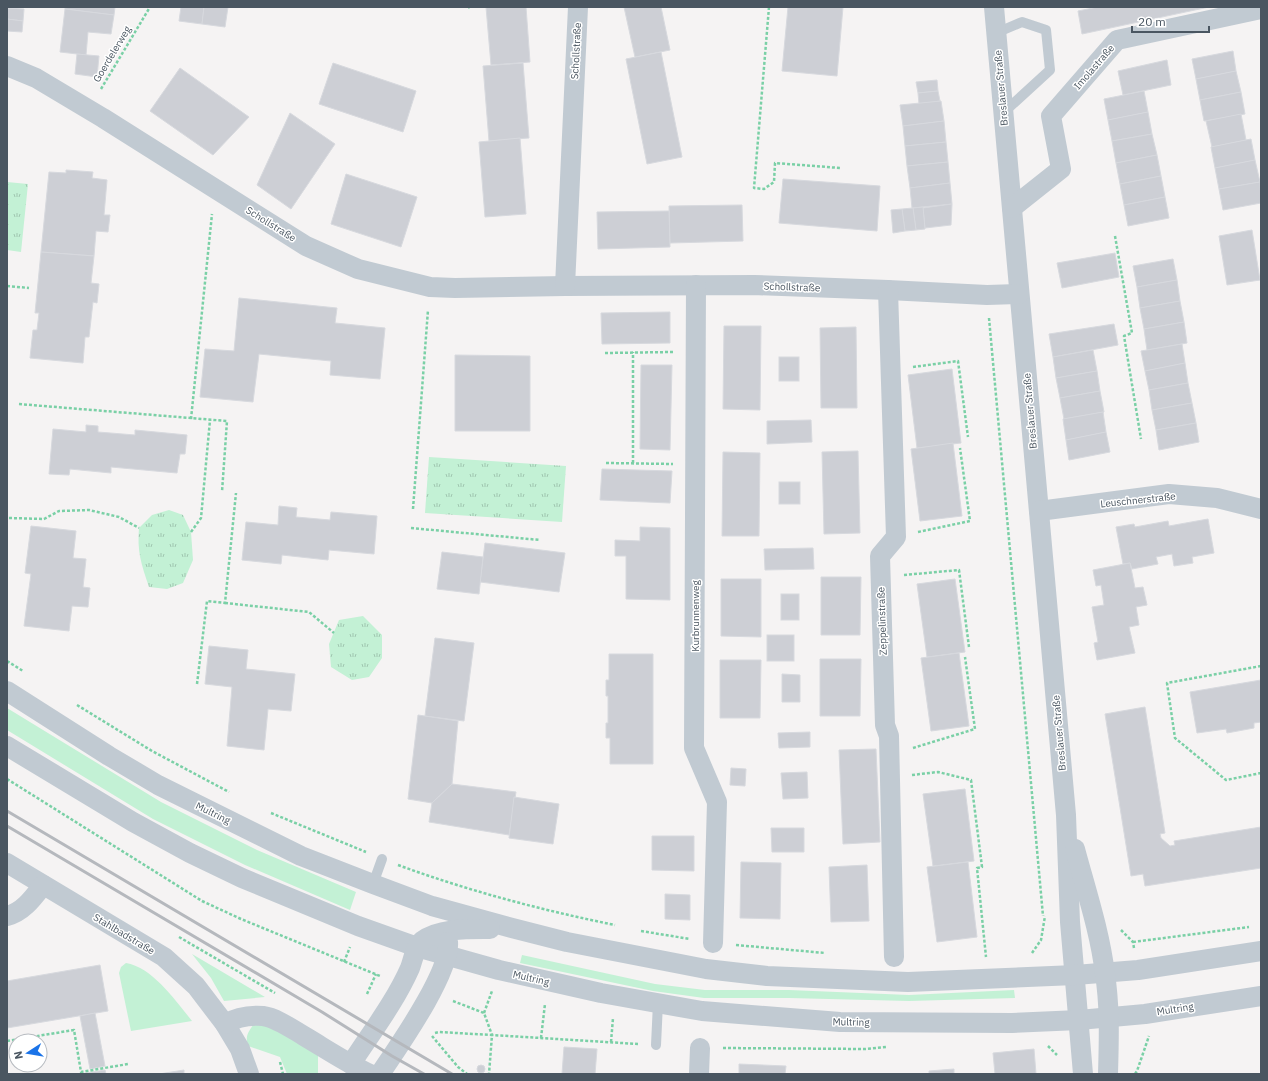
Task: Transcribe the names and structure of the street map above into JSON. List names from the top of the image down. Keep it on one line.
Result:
{"streets":{"street":["Schollstraße","Imolastraße","Breslauer Straße","Leuschnerstraße","Kurbrunnenweg","Zeppelinstraße","Multring","Stahlbadstraße"],"path":["Goerdelerweg"]},"crossings":[["Schollstraße","Goerdelerweg"],["Schollstraße","Breslauer Straße"],["Schollstraße","Kurbrunnenweg"],["Imolastraße","Breslauer Straße"],["Breslauer Straße","Leuschnerstraße"],["Breslauer Straße","Multring"]],"scale_bar":"20 m","north":"left"}
